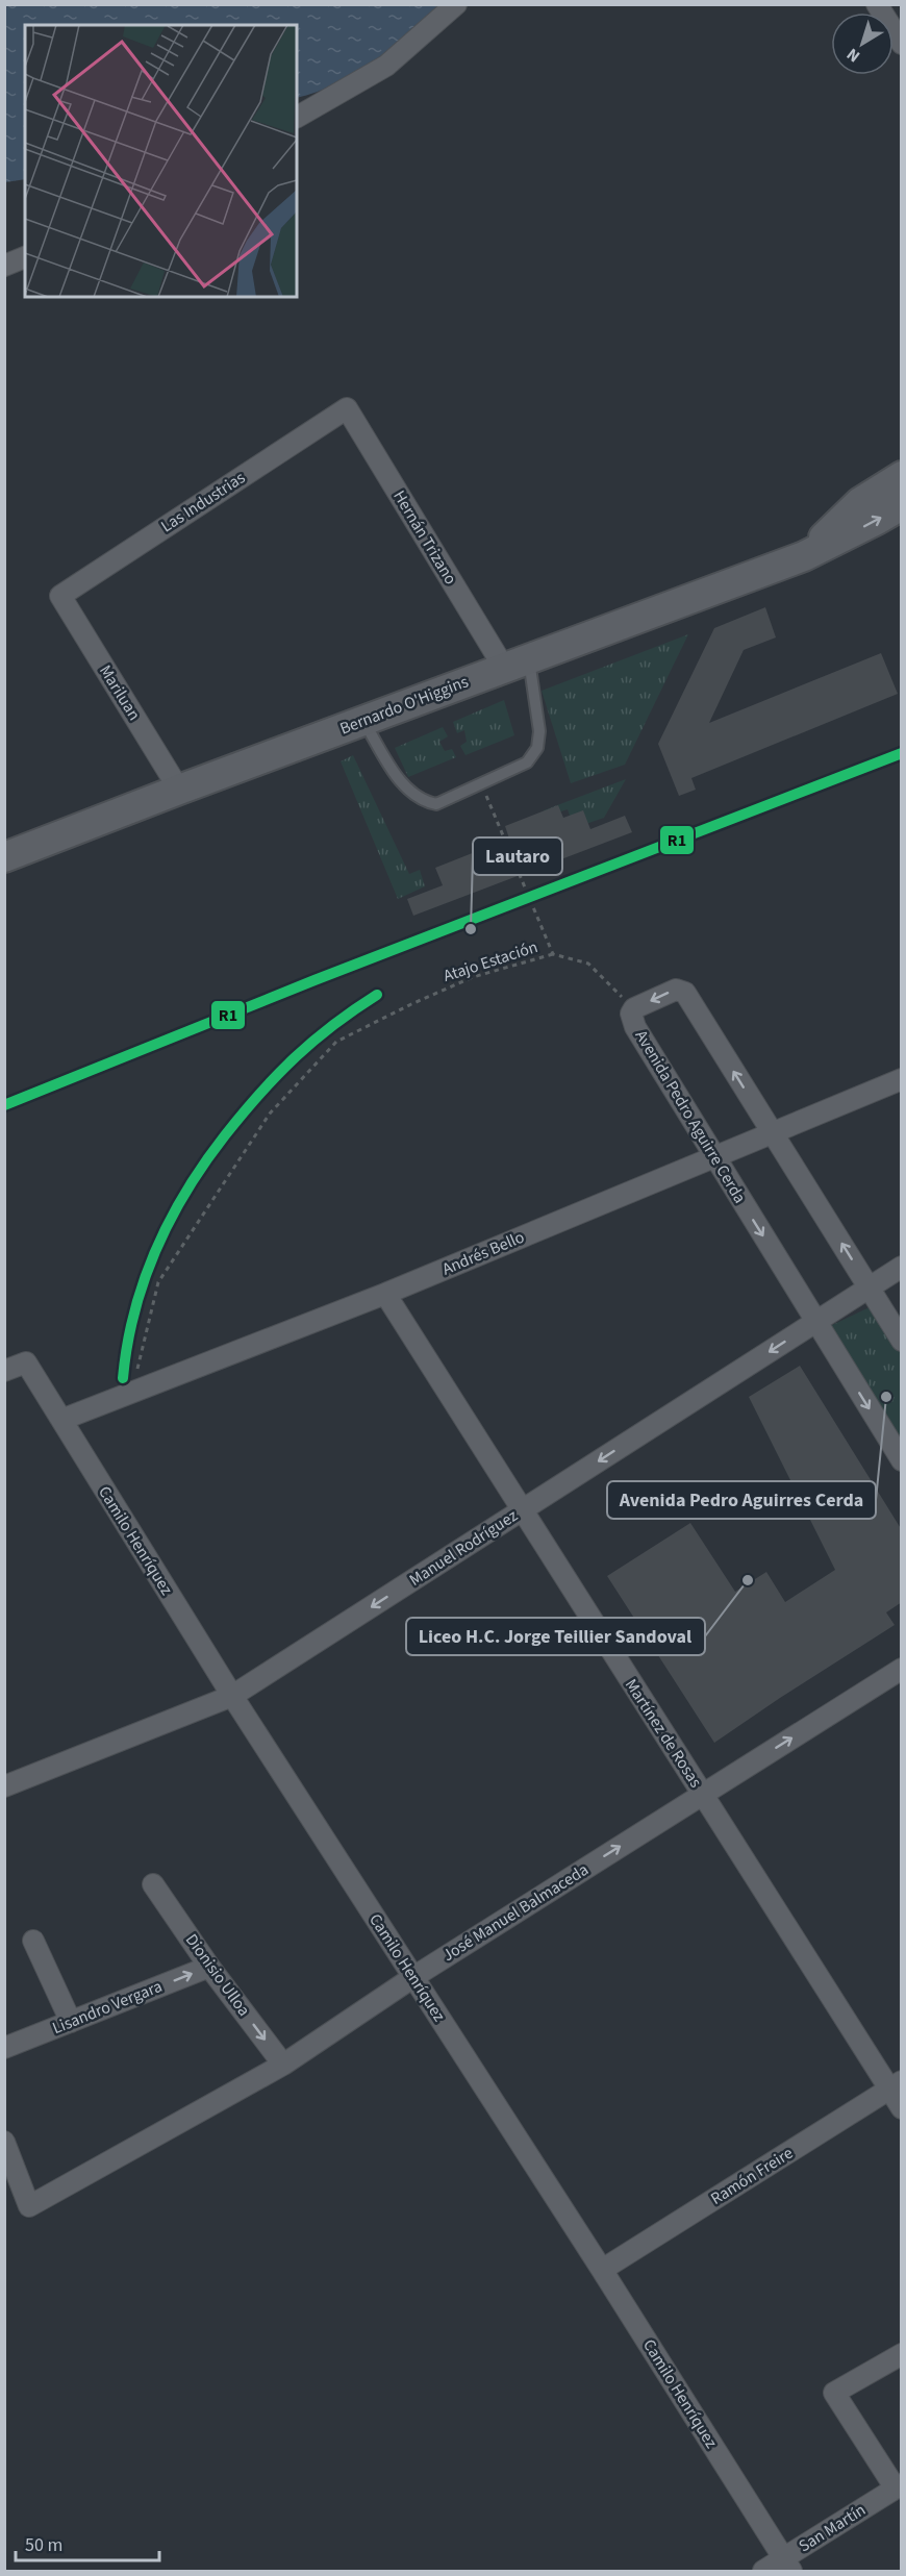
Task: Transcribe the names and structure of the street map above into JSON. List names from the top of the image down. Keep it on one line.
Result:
{"streets":{"main road":["Bernardo O'Higgins"],"street":["Las Industrias","Hernán Trizano","Mariluan","Avenida Pedro Aguirre Cerda","Andrés Bello","Camilo Henríquez","Manuel Rodríguez","Martínez de Rosas","José Manuel Balmaceda","Dionisio Ulloa","Lisandro Vergara","Ramón Freire","San Martín"],"path":["Atajo Estación"]},"crossings":[["Las Industrias","Hernán Trizano"],["Las Industrias","Mariluan"],["Hernán Trizano","Bernardo O'Higgins"],["Mariluan","Bernardo O'Higgins"],["Atajo Estación","Andrés Bello"],["Avenida Pedro Aguirre Cerda","Andrés Bello"],["Avenida Pedro Aguirre Cerda","Manuel Rodríguez"],["Andrés Bello","Camilo Henríquez"],["Andrés Bello","Martínez de Rosas"],["Camilo Henríquez","Manuel Rodríguez"],["Camilo Henríquez","José Manuel Balmaceda"],["Camilo Henríquez","Ramón Freire"],["Camilo Henríquez","San Martín"],["Manuel Rodríguez","Martínez de Rosas"],["Martínez de Rosas","José Manuel Balmaceda"],["Martínez de Rosas","Ramón Freire"],["José Manuel Balmaceda","Dionisio Ulloa"],["Dionisio Ulloa","Lisandro Vergara"]],"one_way":["Manuel Rodríguez","José Manuel Balmaceda","Dionisio Ulloa","Lisandro Vergara"],"places":["Lautaro","Avenida Pedro Aguirres Cerda","Liceo H.C. Jorge Teillier Sandoval"],"lines":["transit line R1"],"scale_bar":"50 m","north":"bottom left"}
